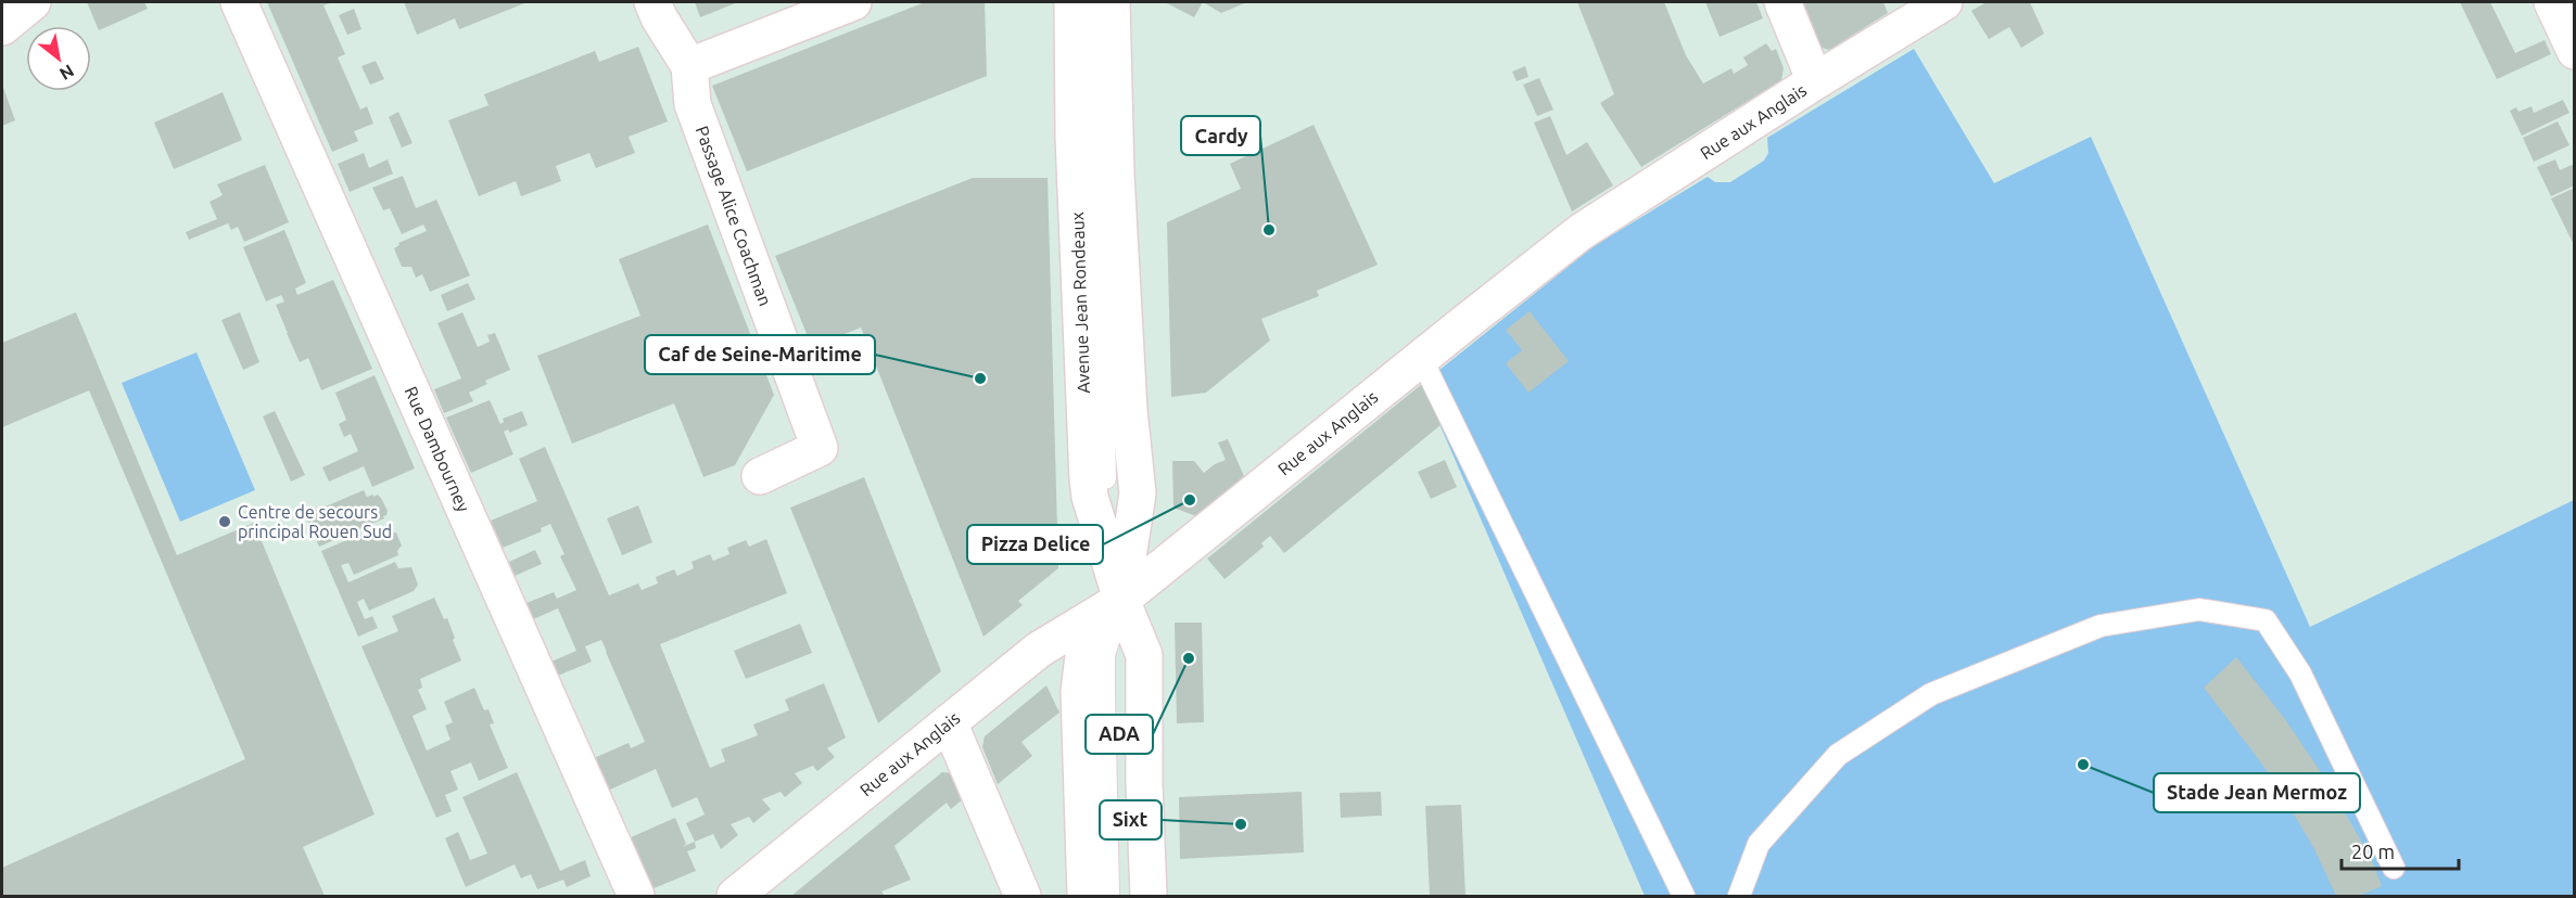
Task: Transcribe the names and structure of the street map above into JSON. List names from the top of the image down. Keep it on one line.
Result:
{"streets":{"street":["Rue aux Anglais","Passage Alice Coachman","Avenue Jean Rondeaux","Rue Dambourney"]},"crossings":[["Rue aux Anglais","Avenue Jean Rondeaux"]],"places":["Cardy","Caf de Seine-Maritime","Pizza Delice","Centre de secours principal Rouen Sud","ADA","Stade Jean Mermoz","Sixt"],"scale_bar":"20 m","north":"bottom right"}
